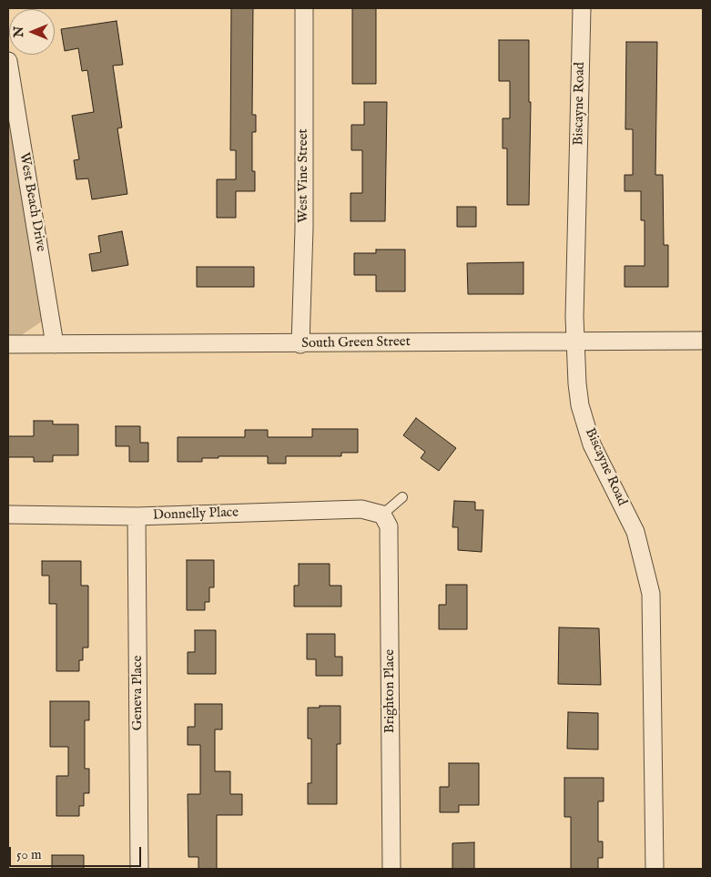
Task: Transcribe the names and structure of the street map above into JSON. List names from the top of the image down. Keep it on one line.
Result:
{"streets":{"street":["Biscayne Road","West Vine Street","West Beach Drive","South Green Street","Donnelly Place","Brighton Place","Geneva Place"]},"crossings":[["Biscayne Road","South Green Street"],["West Vine Street","South Green Street"],["West Beach Drive","South Green Street"],["Donnelly Place","Brighton Place"],["Donnelly Place","Geneva Place"]],"scale_bar":"50 m","north":"left"}
